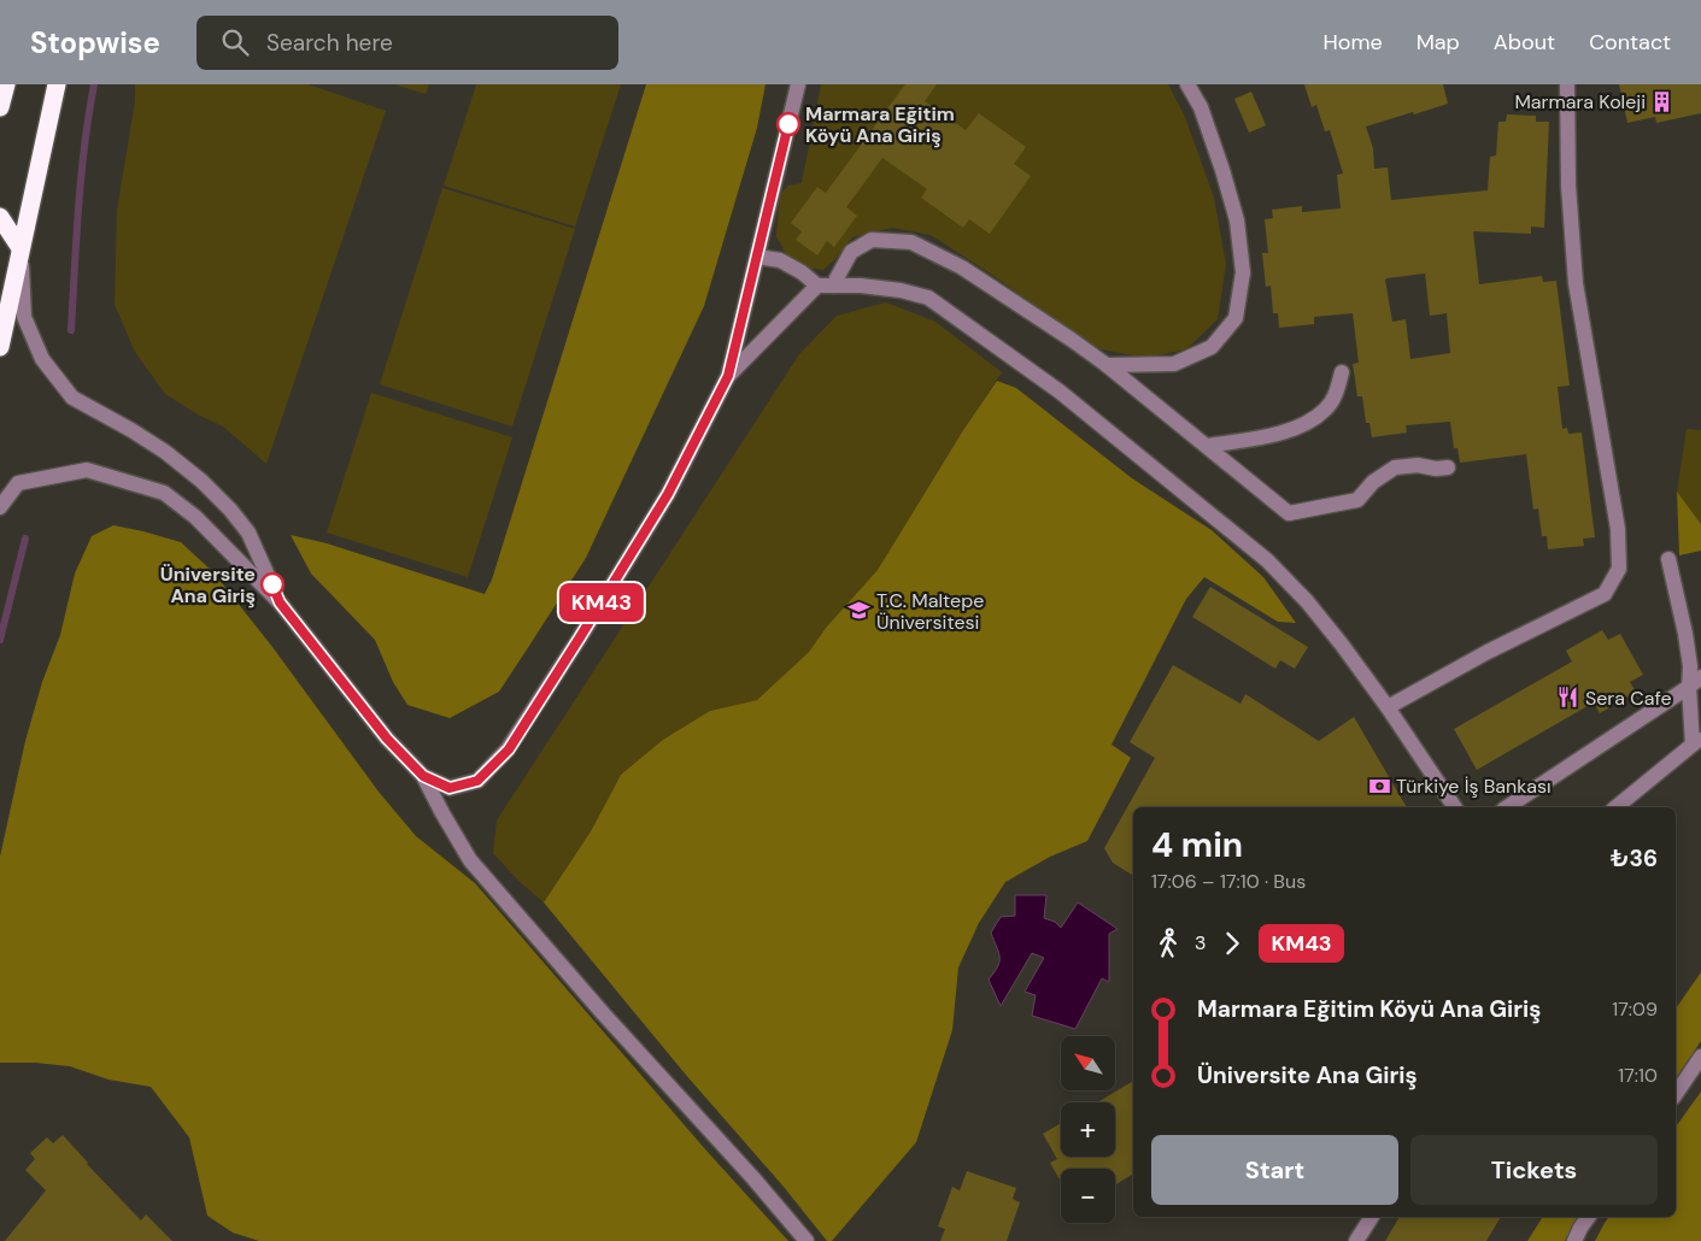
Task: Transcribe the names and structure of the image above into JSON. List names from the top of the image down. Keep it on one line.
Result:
{"places":{"building":["Marmara Koleji"],"other":["Marmara Eğitim Köyü Ana Giriş","Üniversite Ana Giriş"],"school or university":["T.C. Maltepe Üniversitesi"],"restaurant":["Sera Cafe"],"bank":["Türkiye İş Bankası"]},"lines":["bus line KM43"],"north":"top left","page":{"header":"Stopwise","search":"Search here","nav":["Home","Map","About","Contact"],"on_map":"KM43","heading":["4 min","17:06 – 17:10 · Bus","₺36"],"legs":["3","KM43"],"list":[{"name":"Marmara Eğitim Köyü Ana Giriş","value":"17:09"},{"name":"Üniversite Ana Giriş","value":"17:10"}],"map_buttons":["+","−"],"buttons":["Start","Tickets"]}}
